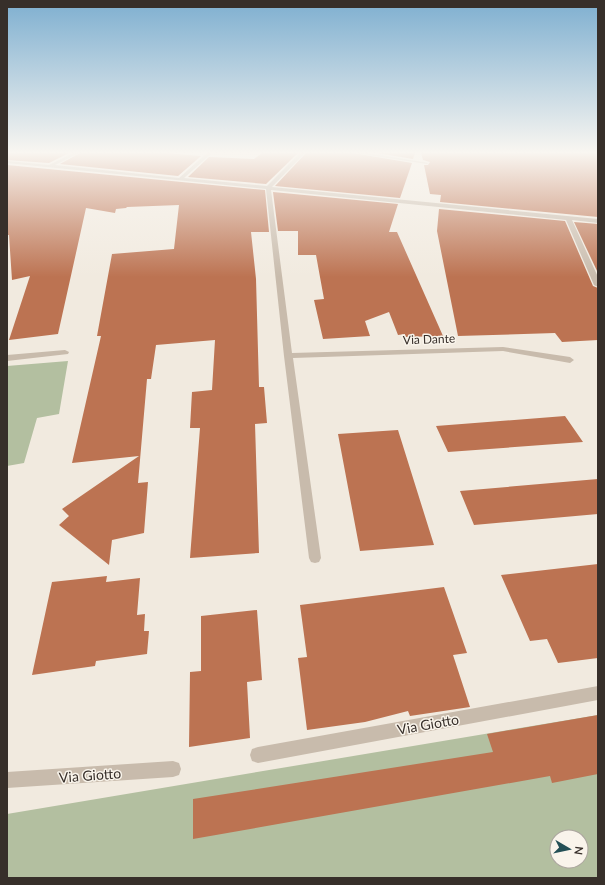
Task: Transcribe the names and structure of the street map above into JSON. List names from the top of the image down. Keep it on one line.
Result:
{"streets":{"street":["Via Dante","Via Giotto"]},"north":"right"}
